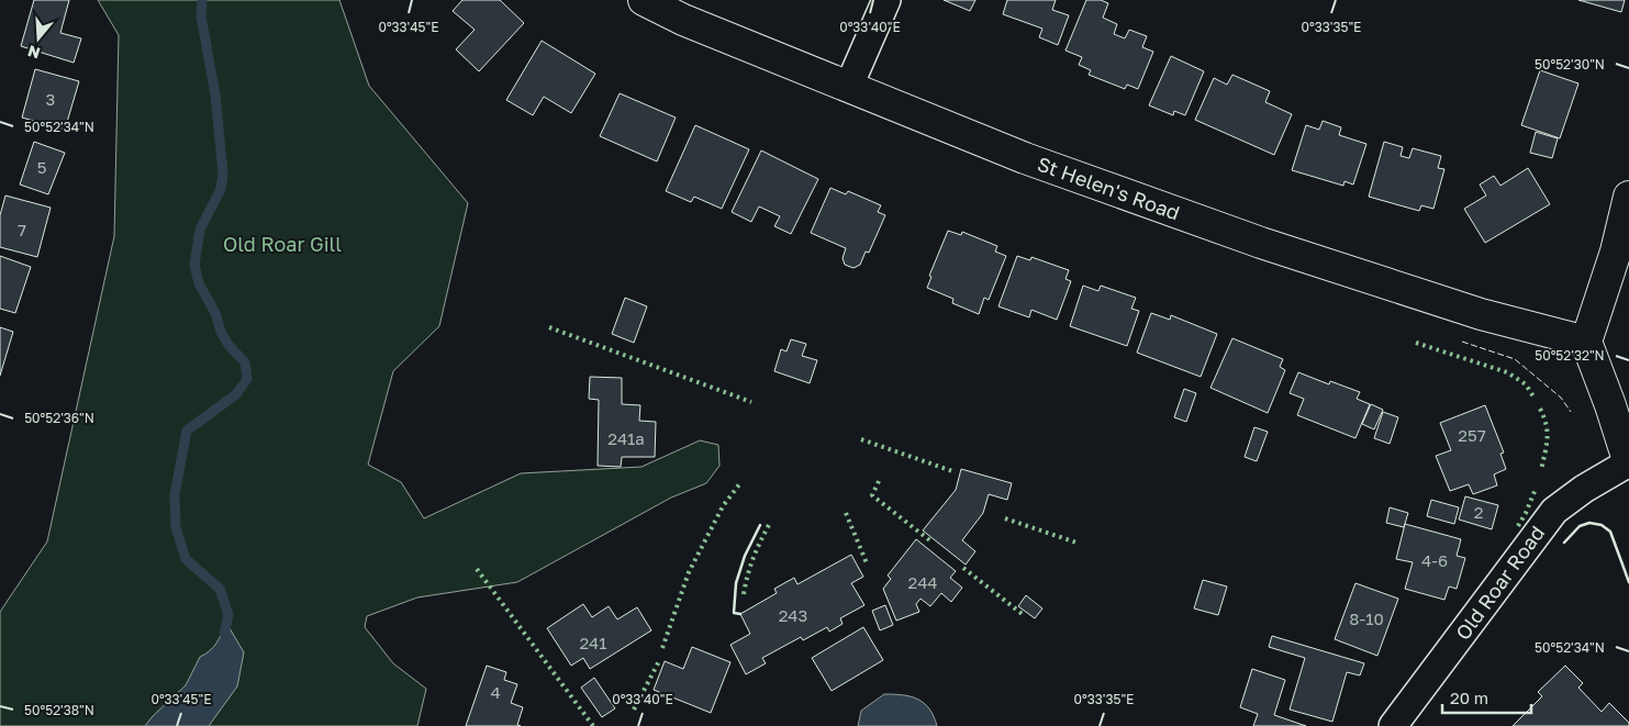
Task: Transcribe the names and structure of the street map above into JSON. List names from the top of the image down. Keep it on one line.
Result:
{"streets":{"main road":["St Helen's Road"],"street":["Old Roar Road"]},"parks":["Old Roar Gill"],"house_numbers":["3","5","7","257","241a","2","4-6","244","243","8-10","241","4"],"scale_bar":"20 m","north":"bottom","coordinates":["0°33'45\"E","0°33'40\"E","0°33'35\"E","50°52'30\"N","50°52'34\"N","50°52'32\"N","50°52'36\"N","50°52'38\"N"]}
